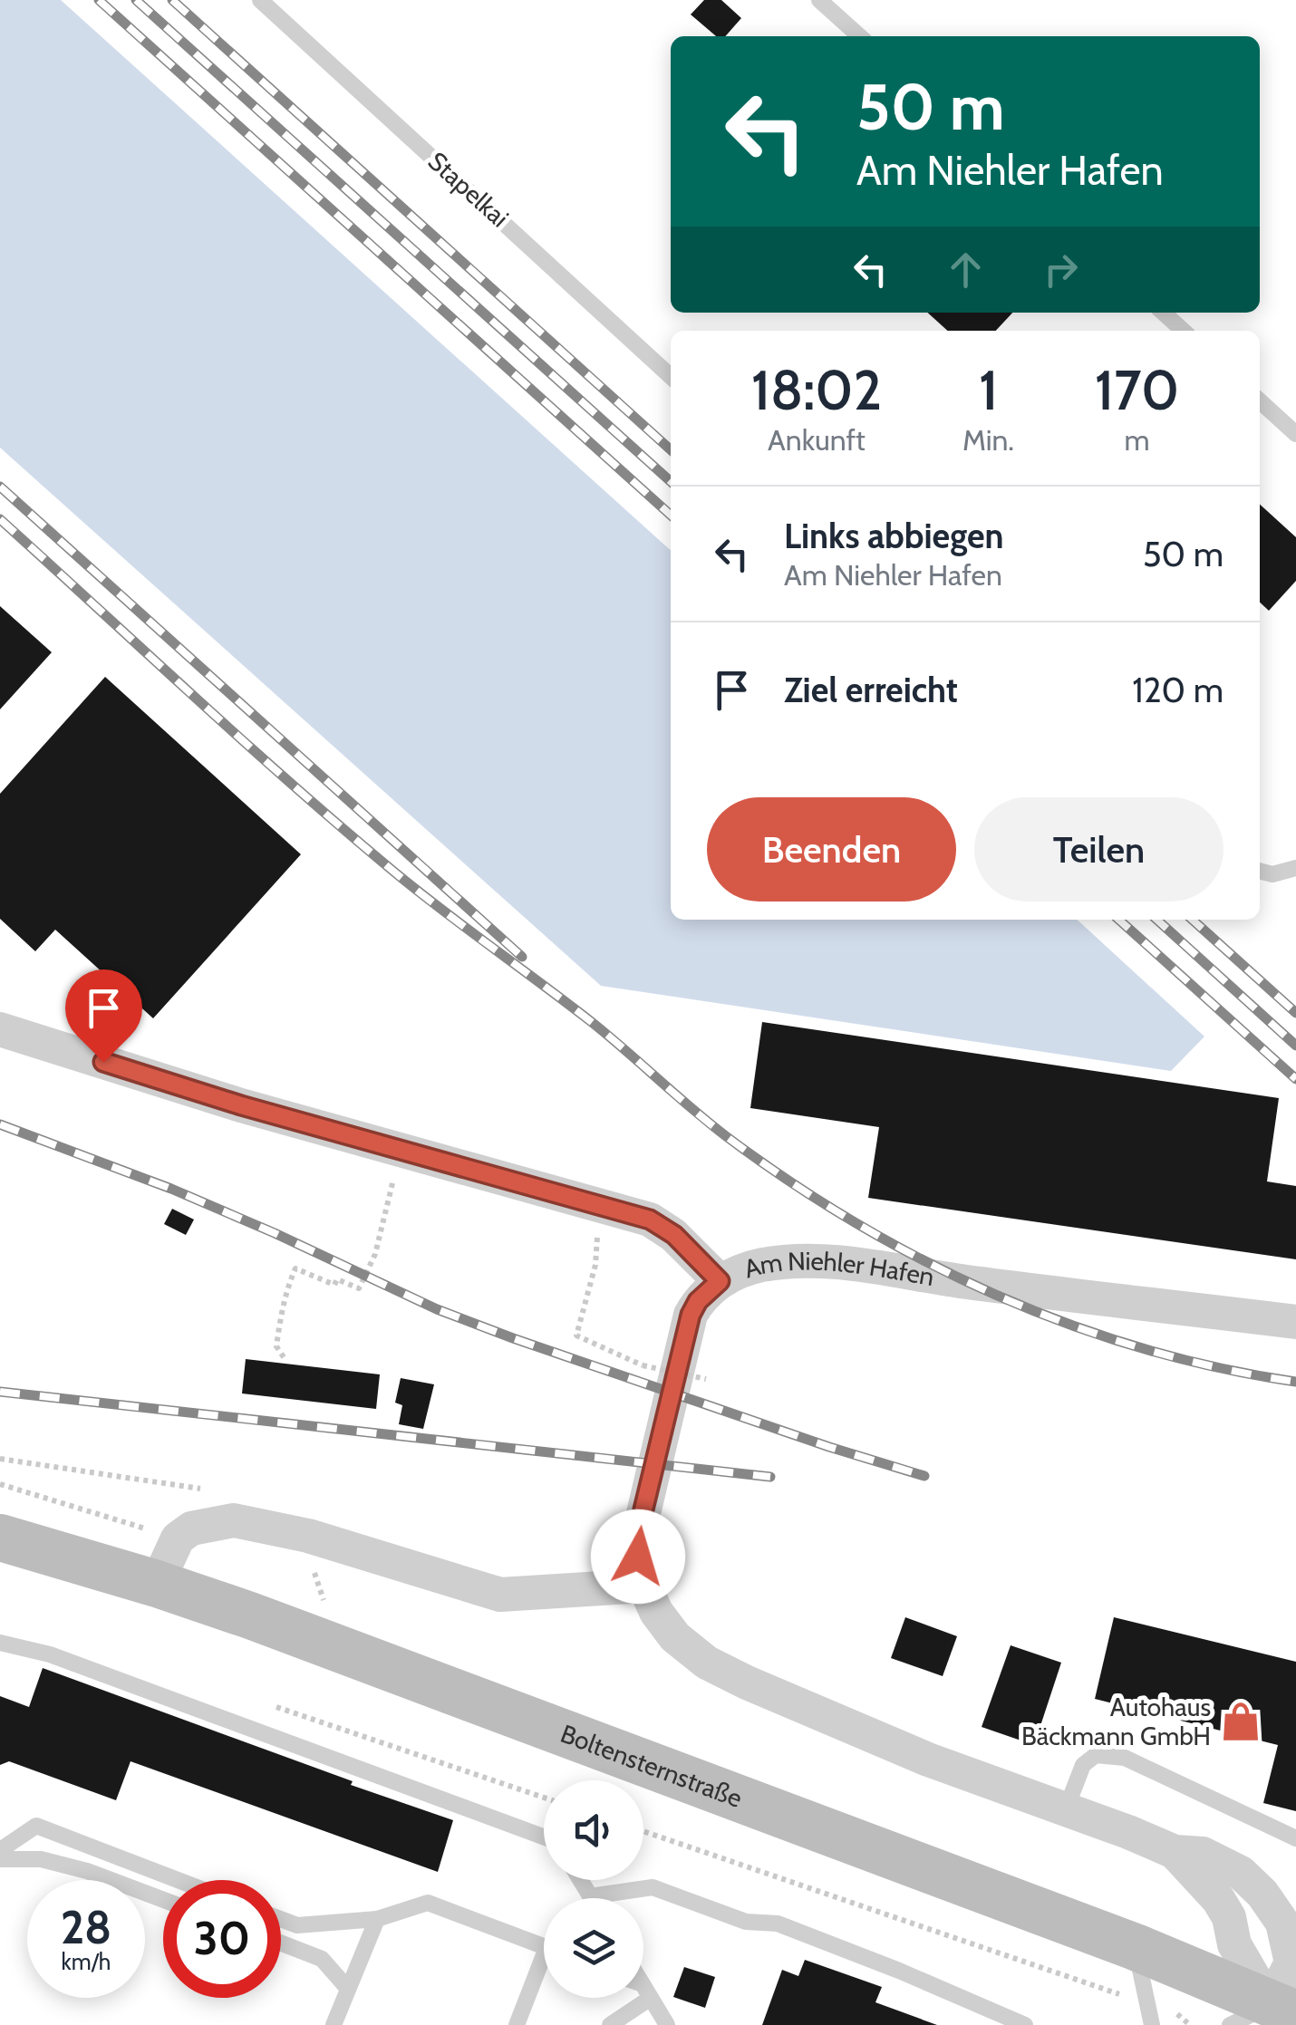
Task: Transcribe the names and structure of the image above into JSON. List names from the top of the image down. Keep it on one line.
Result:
{"streets":{"main road":["Boltensternstraße"],"street":["Am Niehler Hafen"],"lane":["Stapelkai"]},"places":{"shop":["Autohaus Bäckmann GmbH"]},"page":{"turn":["50 m","Am Niehler Hafen"],"eta":["18:02","Ankunft","1","Min.","170","m"],"list":[{"name":"Links abbiegen","note":"Am Niehler Hafen","value":"50 m"},{"name":"Ziel erreicht","value":"120 m"}],"buttons":["Beenden","Teilen"],"speed":"28 km/h","limit":"30"}}
